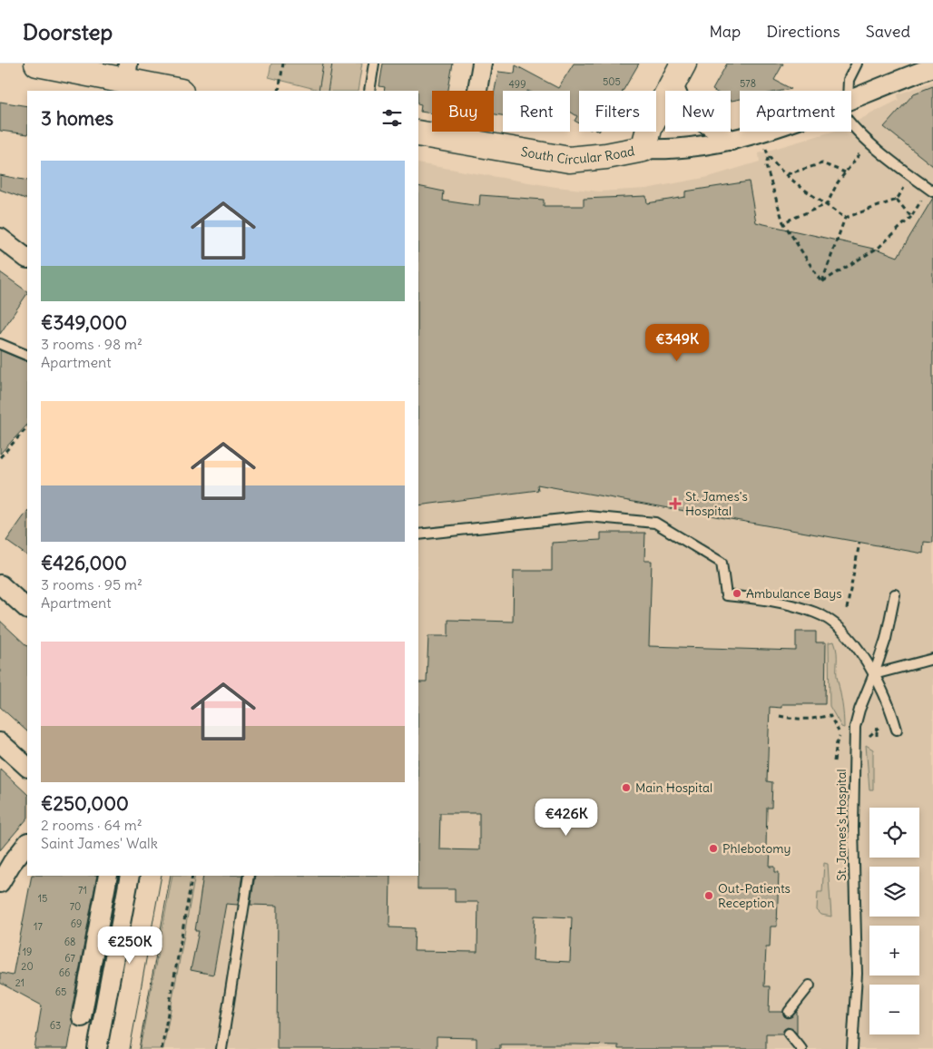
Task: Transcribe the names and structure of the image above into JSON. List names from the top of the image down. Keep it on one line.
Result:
{"streets":{"main road":["South Circular Road"],"lane":["St. James's Hospital"]},"places":{"health":["St. James's Hospital"],"other":["Ambulance Bays","Main Hospital","Phlebotomy","Out-Patients Reception"]},"house_numbers":["505","578","499","71","15","70","69","17","68","19","67","20","66","21","65","63"],"page":{"header":"Doorstep","nav":["Map","Directions","Saved"],"chip":["Buy","Rent","Filters","New","Apartment"],"heading":"3 homes","list":[{"name":"€349,000","note":"3 rooms · 98 m² · Apartment"},{"name":"€426,000","note":"3 rooms · 95 m² · Apartment"},{"name":"€250,000","note":"2 rooms · 64 m² · Saint James' Walk"}],"price":["€349K","€426K","€250K"],"map_buttons":["+","−"]}}
